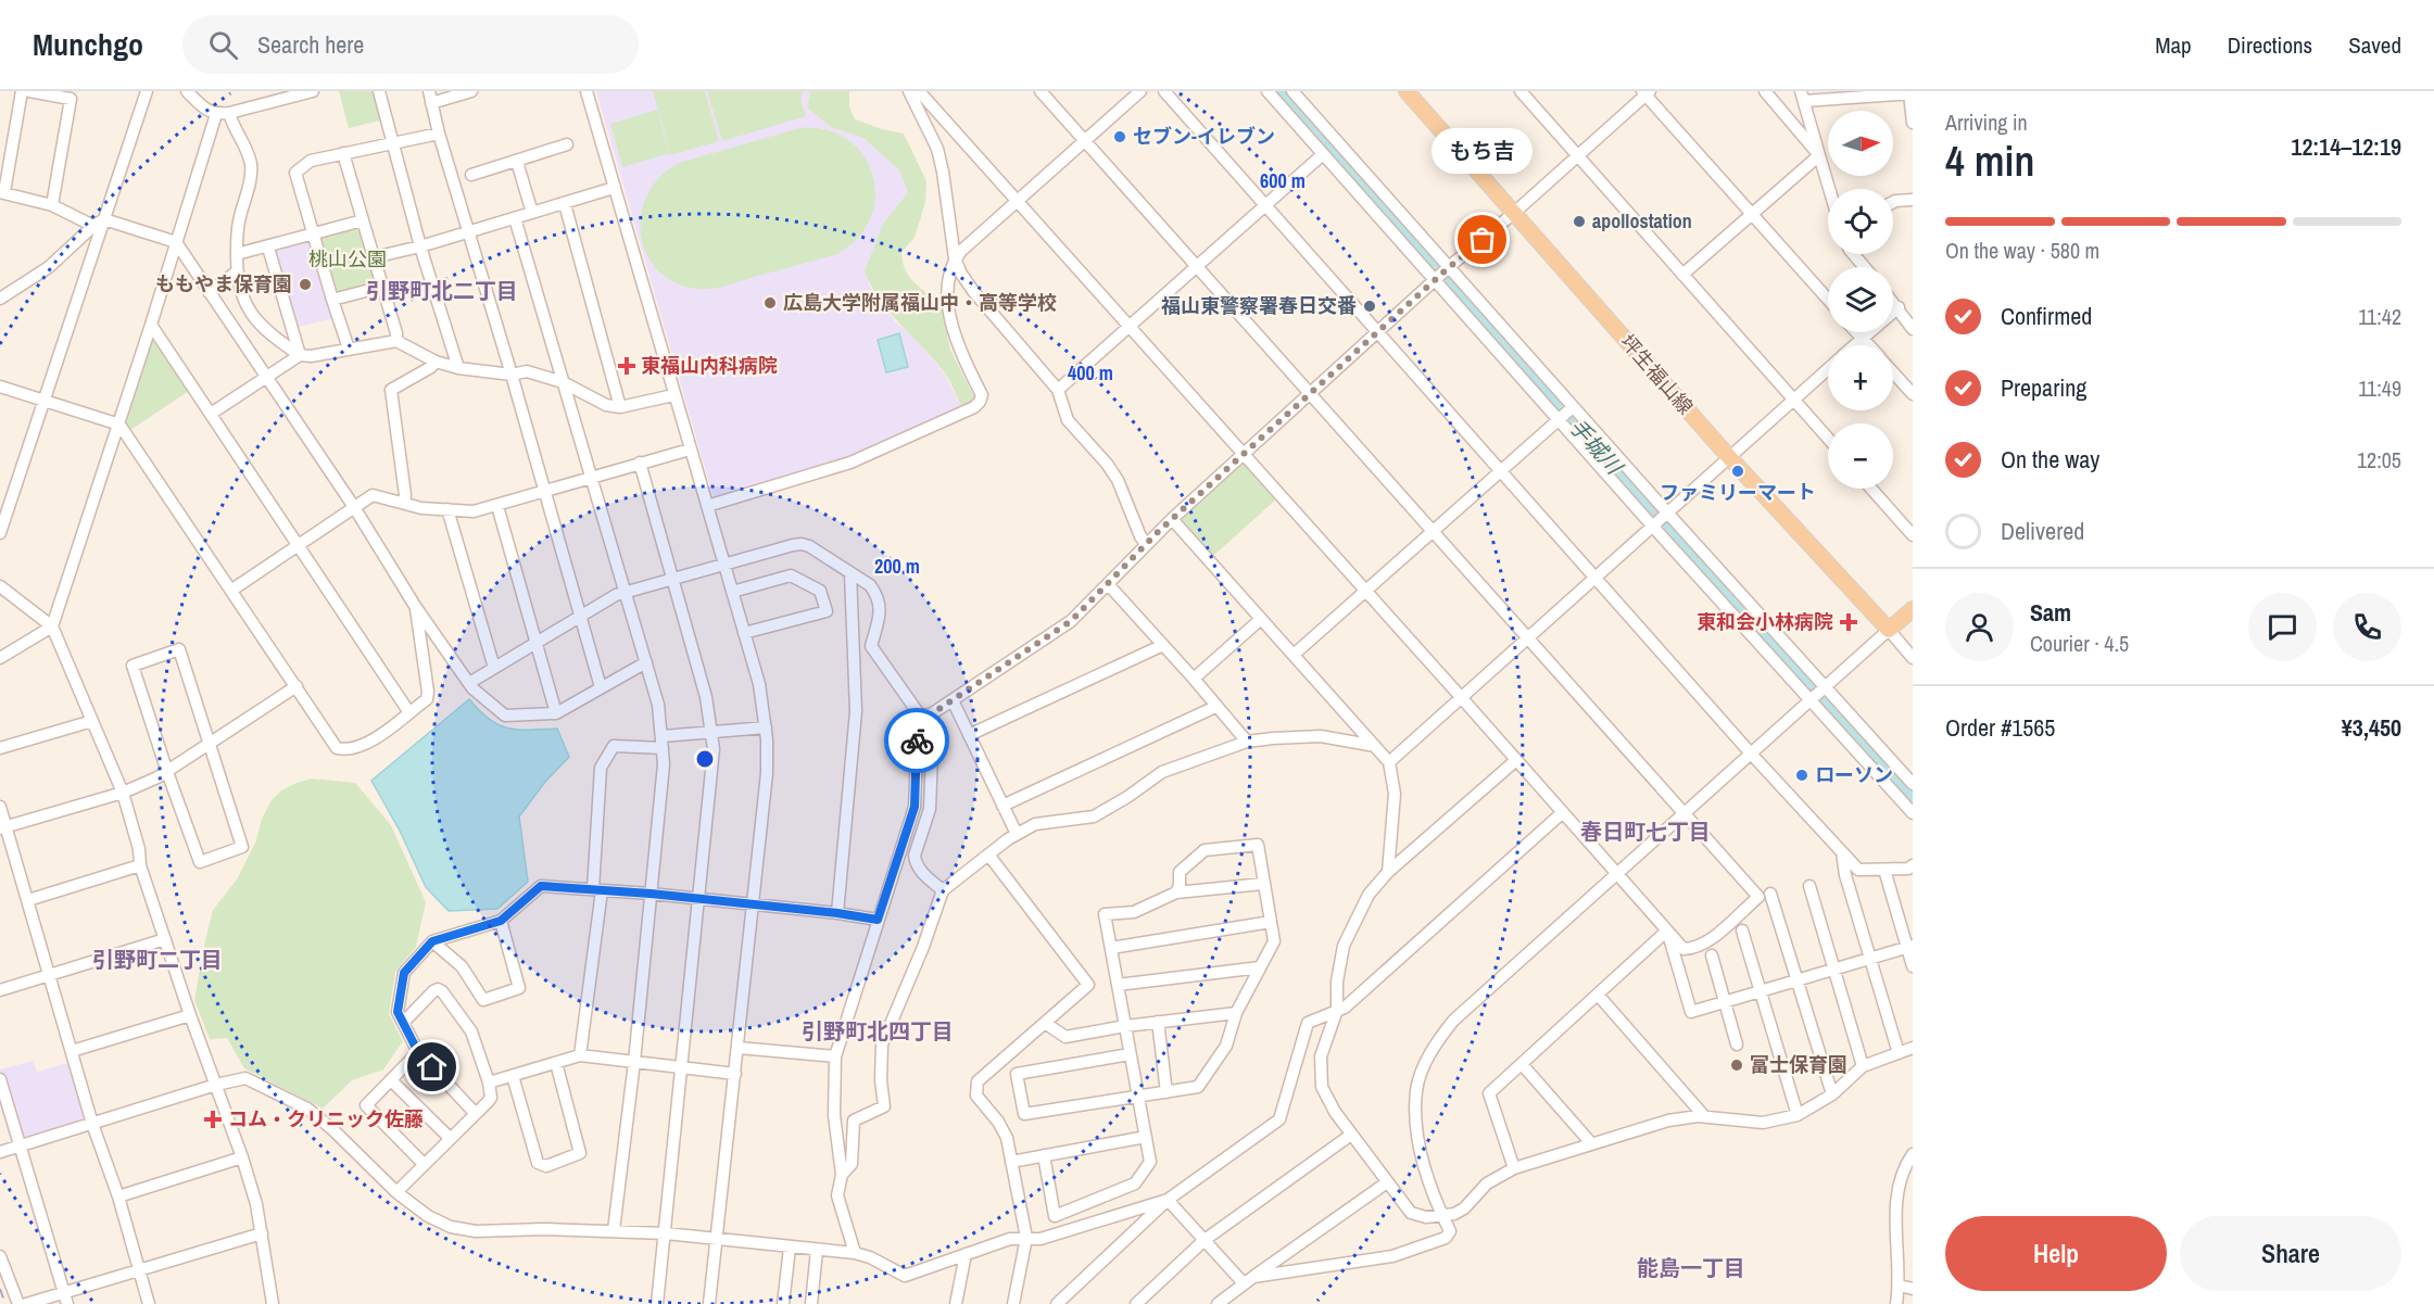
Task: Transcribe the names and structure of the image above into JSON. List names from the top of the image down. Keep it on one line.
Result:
{"streets":{"main road":["坪生福山線"]},"districts":["引野町北二丁目","春日町七丁目","引野町二丁目","引野町北四丁目","能島一丁目"],"water":["手城川"],"parks":["桃山公園"],"places":{"other":["セブン-イレブン","apollostation","もち吉","ももやま保育園","広島大学附属福山中・高等学校","福山東警察署春日交番","ファミリーマート","ローソン","富士保育園"],"health":["東福山内科病院","東和会小林病院","コム・クリニック佐藤"]},"north":"right","page":{"header":"Munchgo","search":"Search here","nav":["Map","Directions","Saved"],"heading":["4 min","Arriving in","12:14–12:19"],"panel":["Sam","Courier · 4.5","Order #1565","¥3,450"],"map_buttons":["+","−"],"bubble":"もち吉","bar":"On the way · 580 m","list":[["Confirmed","11:42"],["Preparing","11:49"],["On the way","12:05"],"Delivered"],"buttons":["Help","Share"]},"rings":["600 m","400 m","200 m"]}
